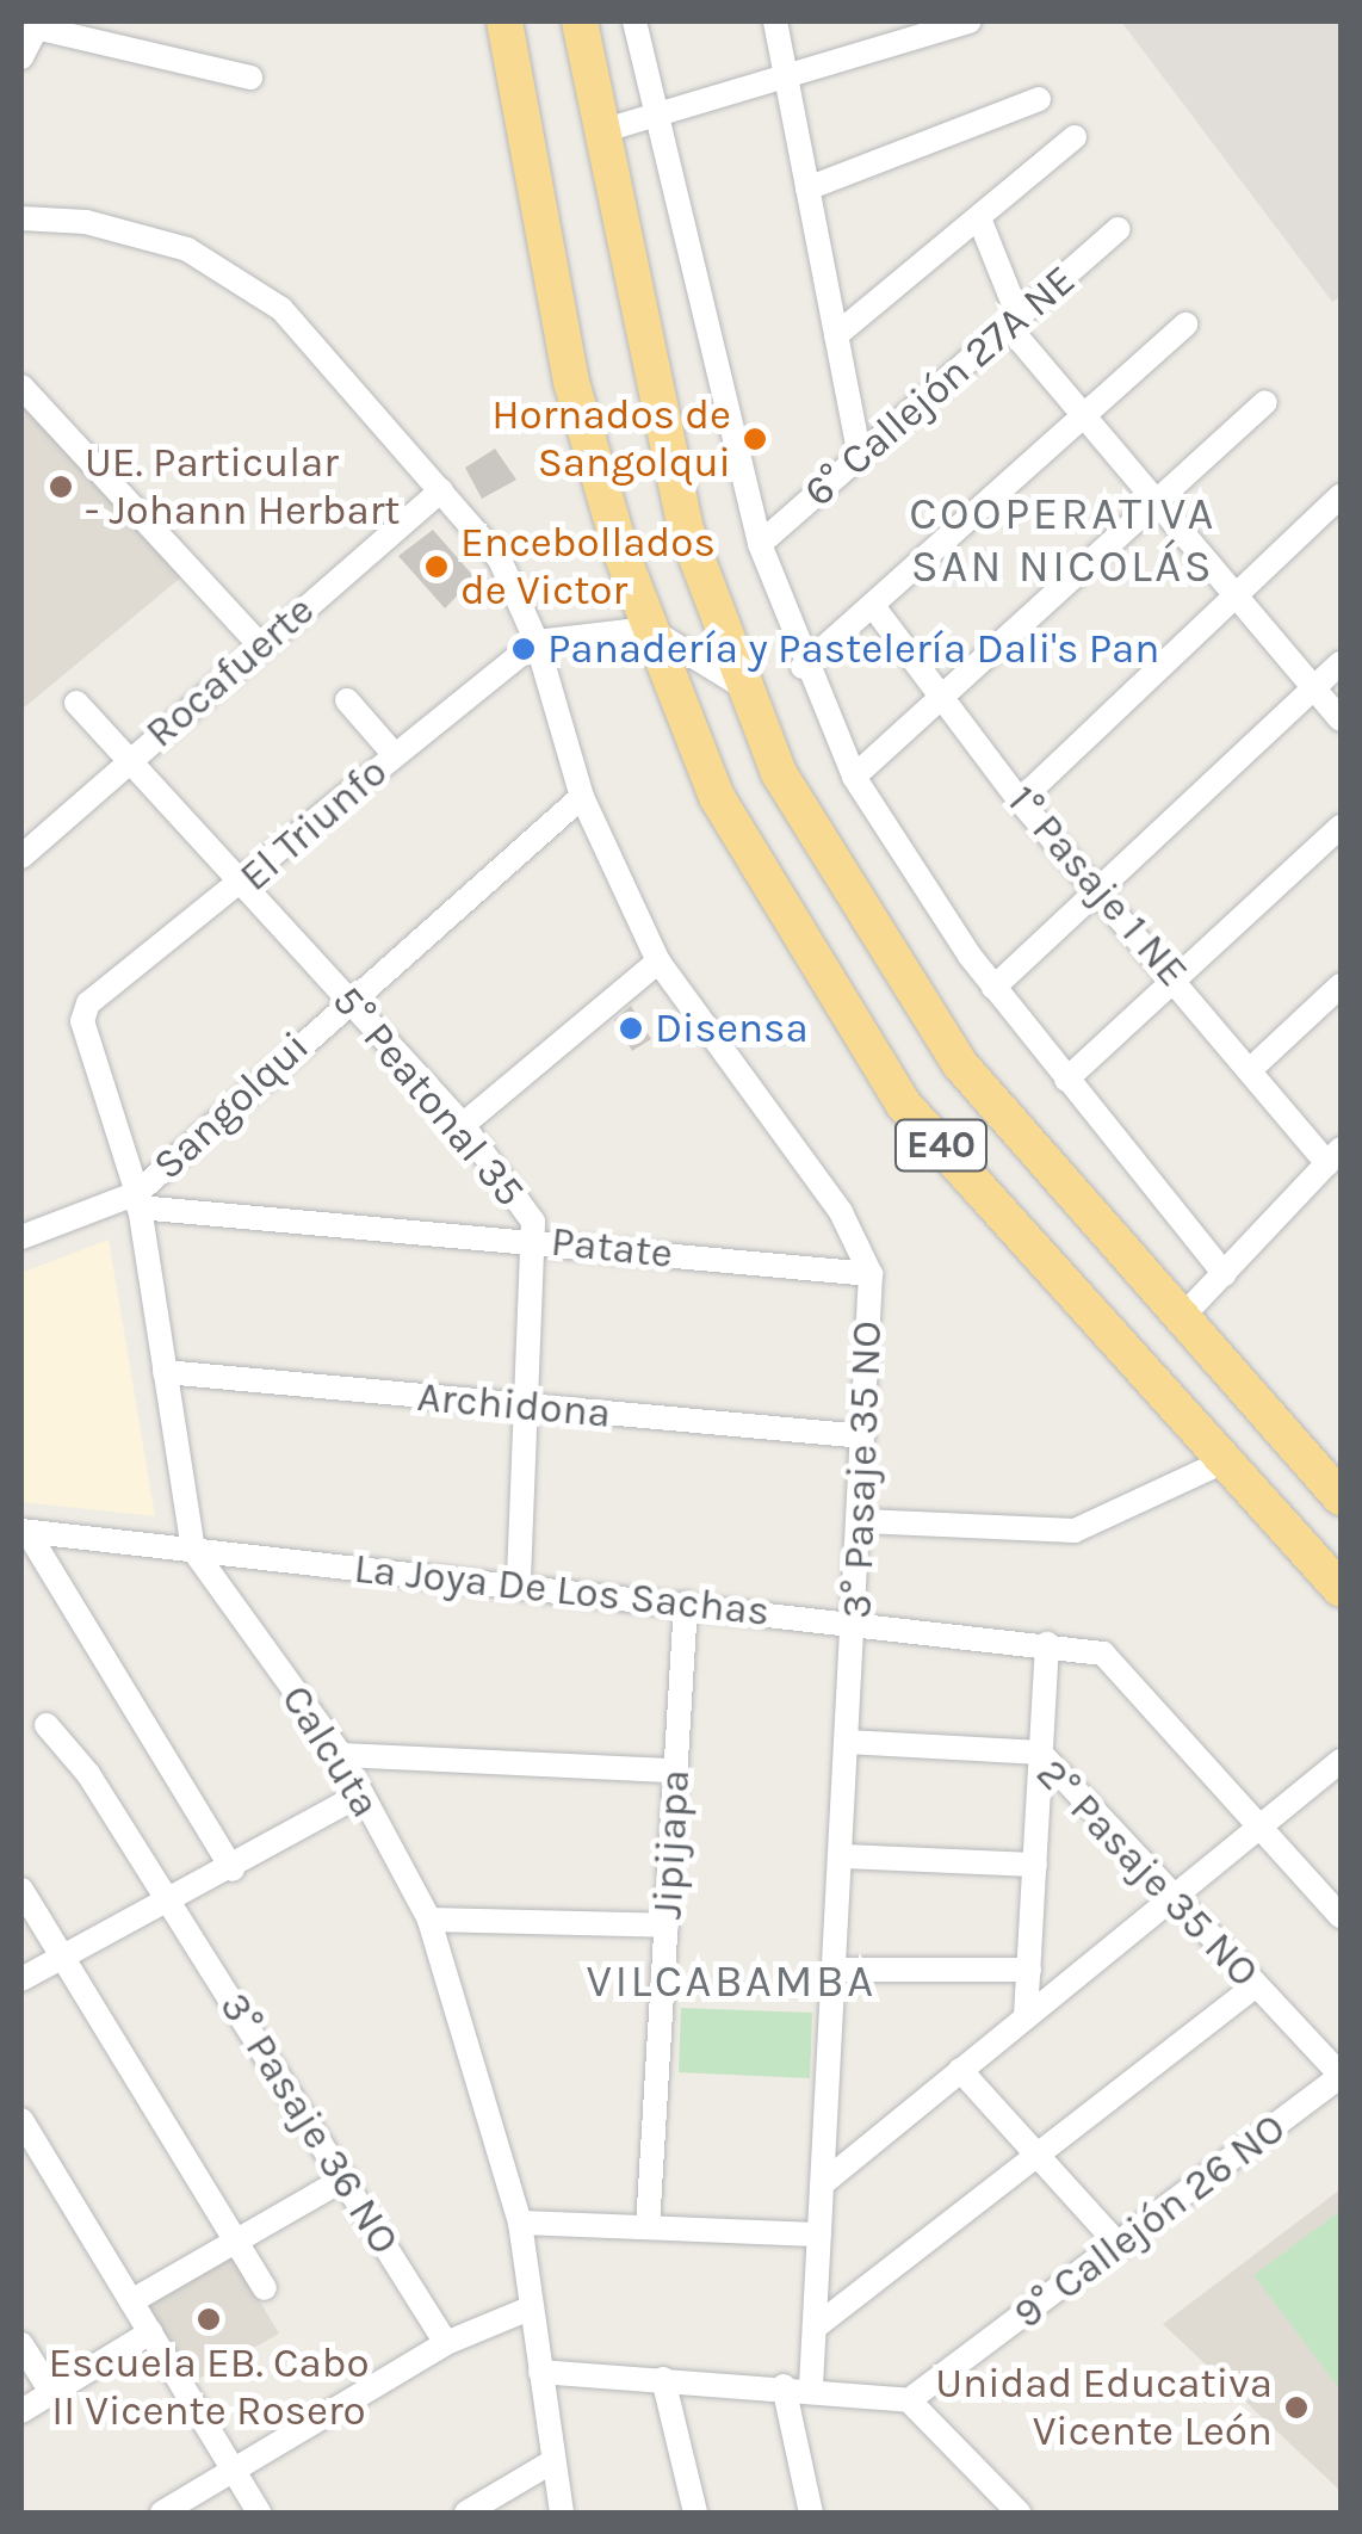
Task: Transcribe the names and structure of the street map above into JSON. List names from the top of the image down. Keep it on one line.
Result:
{"streets":{"highway":["E40"],"street":["6° Callejón 27A NE","Rocafuerte","El Triunfo","1° Pasaje 1 NE","5° Peatonal 35","Sangolqui","Patate","Archidona","3° Pasaje 35 NO","La Joya De Los Sachas","Calcuta","Jipijapa","2° Pasaje 35 NO","3° Pasaje 36 NO","9° Callejón 26 NO"]},"crossings":[["Rocafuerte","5° Peatonal 35"],["Rocafuerte","3° Pasaje 35 NO"],["El Triunfo","5° Peatonal 35"],["El Triunfo","3° Pasaje 35 NO"],["El Triunfo","Calcuta"],["5° Peatonal 35","Sangolqui"],["5° Peatonal 35","Patate"],["5° Peatonal 35","Archidona"],["5° Peatonal 35","La Joya De Los Sachas"],["Sangolqui","Patate"],["Sangolqui","3° Pasaje 35 NO"],["Sangolqui","Calcuta"],["Patate","3° Pasaje 35 NO"],["Patate","Calcuta"],["Archidona","3° Pasaje 35 NO"],["Archidona","Calcuta"],["3° Pasaje 35 NO","La Joya De Los Sachas"],["3° Pasaje 35 NO","2° Pasaje 35 NO"],["La Joya De Los Sachas","Calcuta"],["La Joya De Los Sachas","Jipijapa"],["2° Pasaje 35 NO","9° Callejón 26 NO"]],"districts":["COOPERATIVA SAN NICOLÁS","VILCABAMBA"],"places":["Hornados de Sangolqui","UE. Particular - Johann Herbart","Encebollados de Victor","Panadería y Pastelería Dali's Pan","Disensa","Escuela EB. Cabo II Vicente Rosero","Unidad Educativa Vicente León"]}
